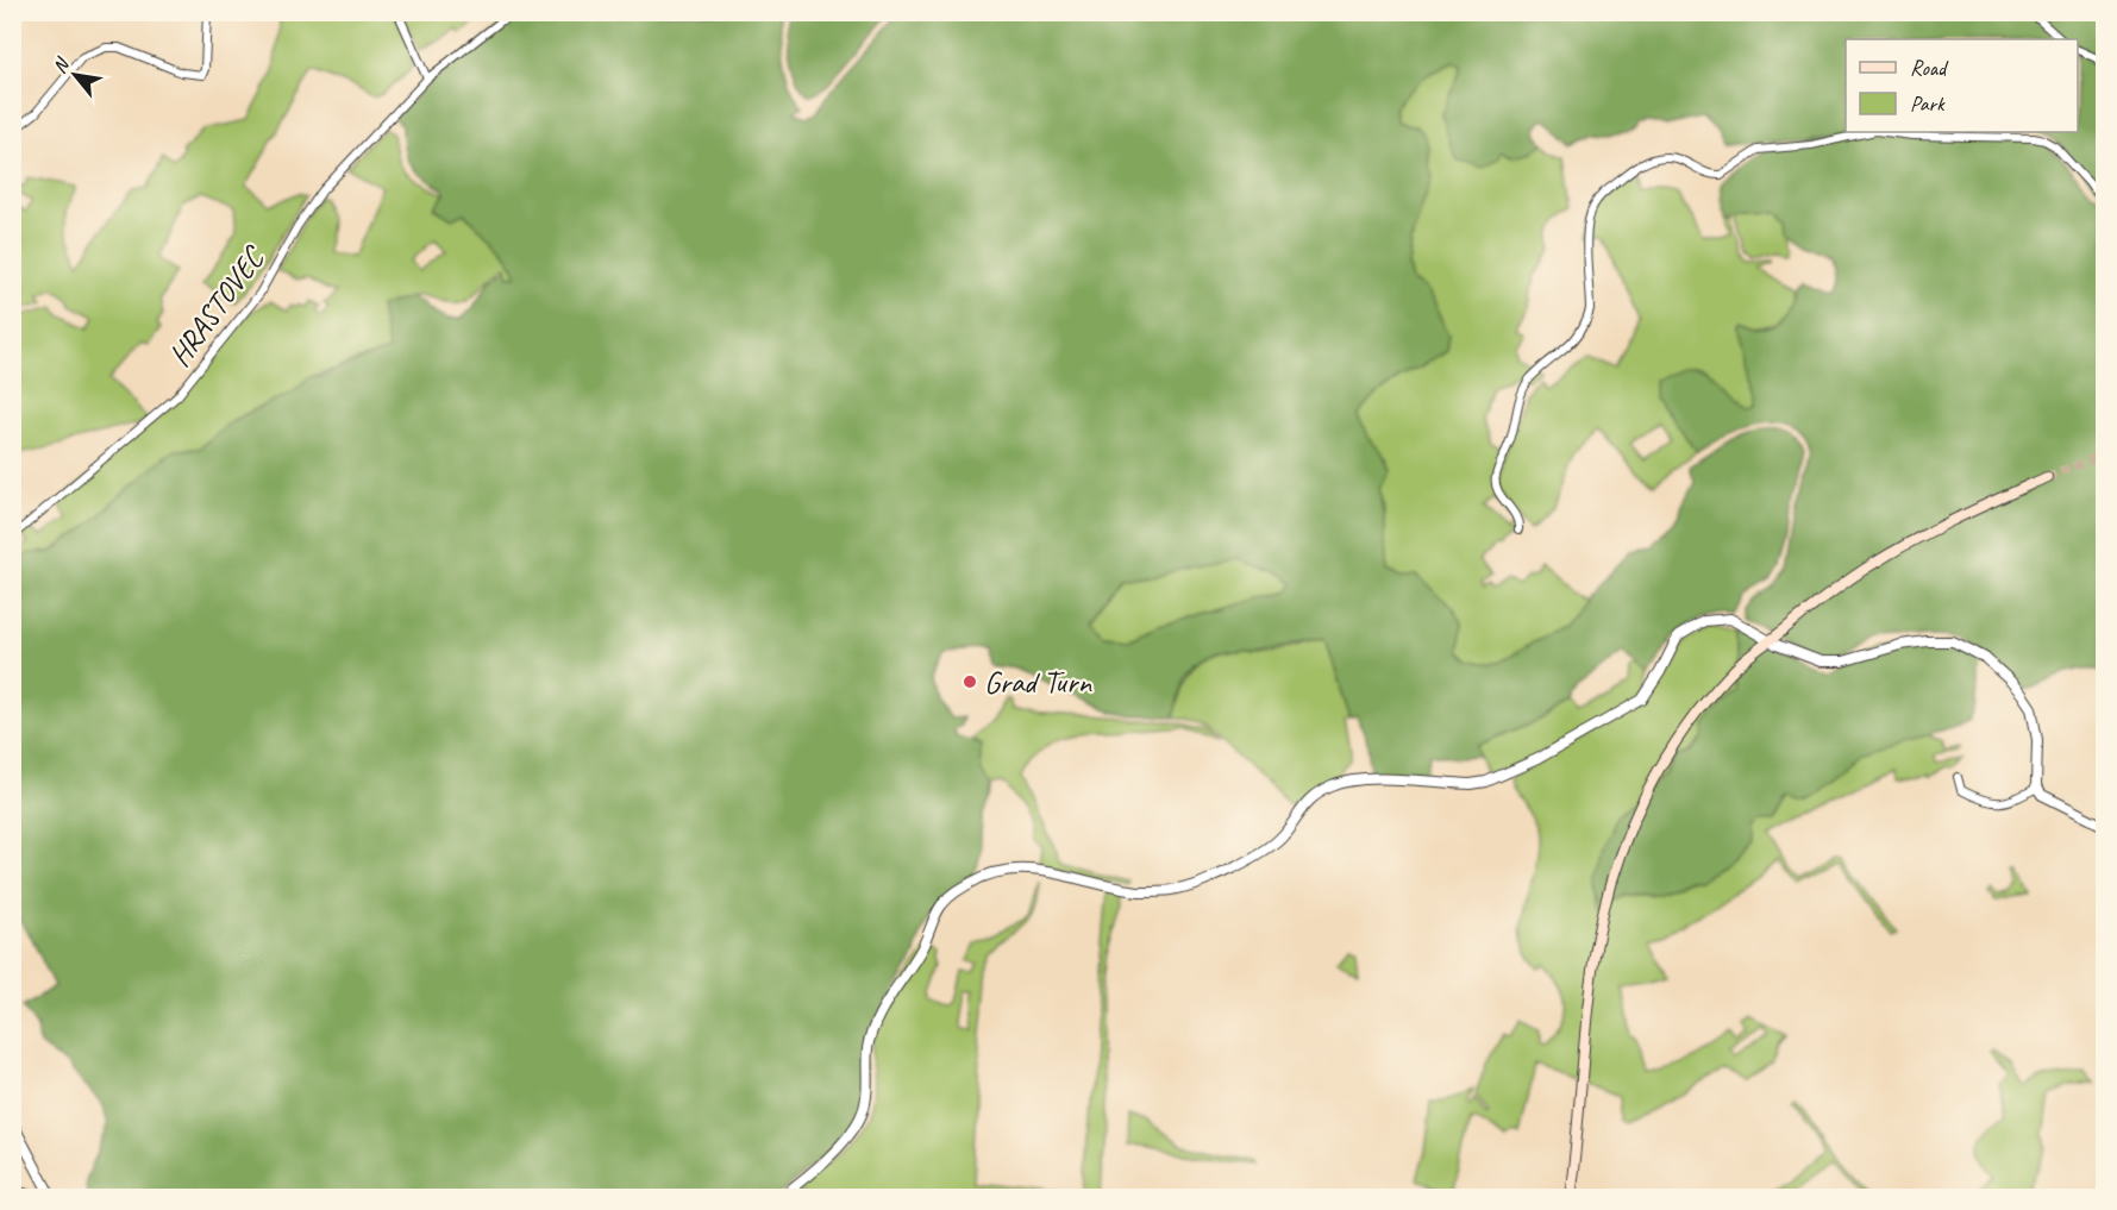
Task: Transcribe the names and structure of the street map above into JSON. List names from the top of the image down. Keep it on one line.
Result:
{"streets":{"street":["HRASTOVEC"]},"places":["Grad Turn"],"legend":["Road","Park"],"north":"top left"}
